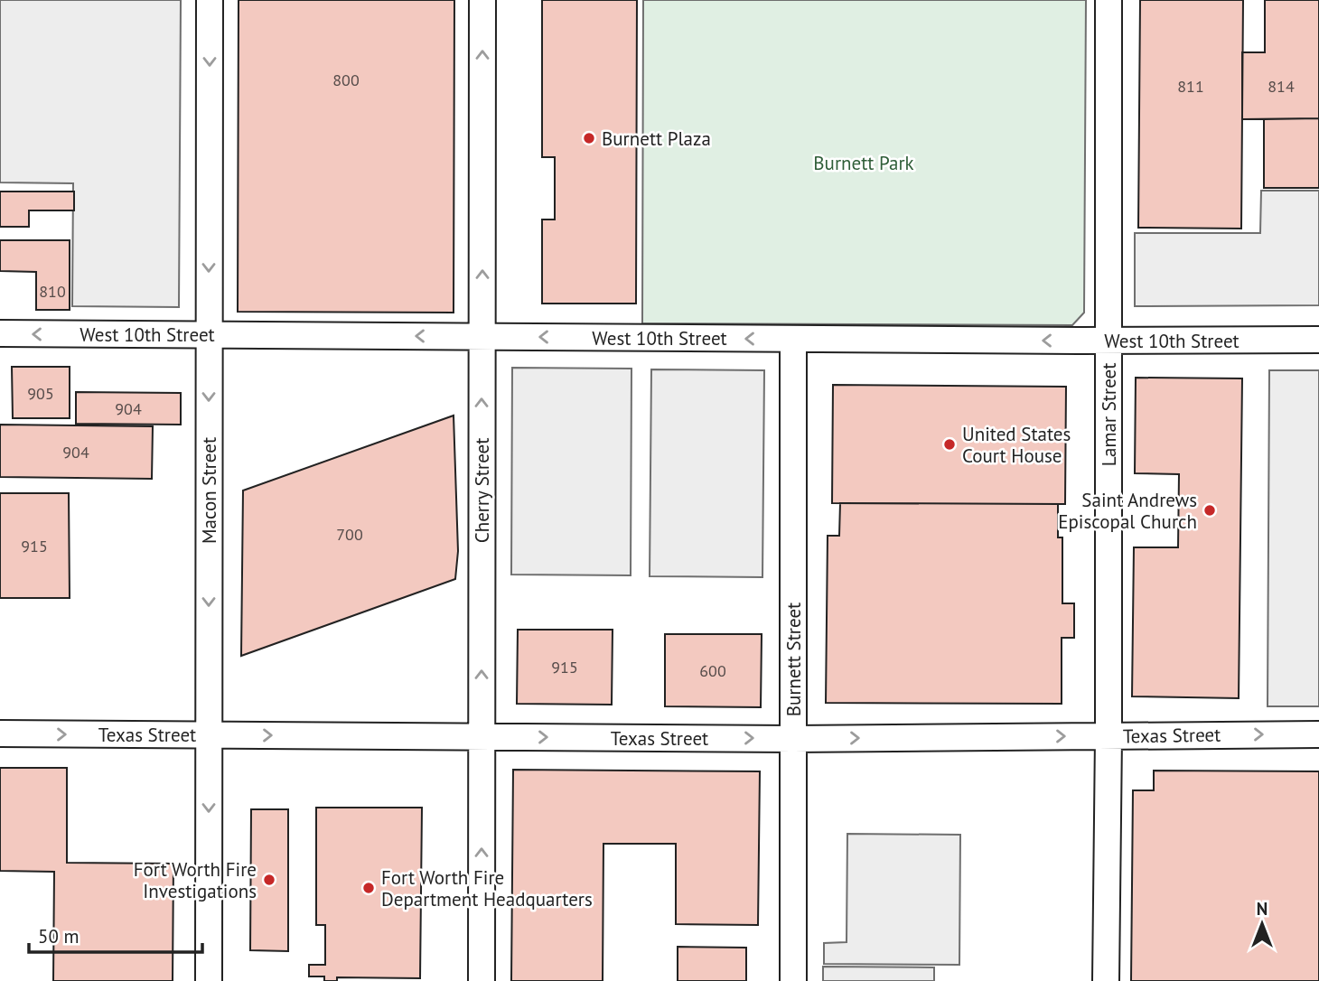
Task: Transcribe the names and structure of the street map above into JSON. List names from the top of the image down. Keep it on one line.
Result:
{"streets":{"street":["West 10th Street","Lamar Street","Macon Street","Cherry Street","Burnett Street","Texas Street"]},"crossings":[["West 10th Street","Lamar Street"],["West 10th Street","Macon Street"],["West 10th Street","Cherry Street"],["West 10th Street","Burnett Street"],["Lamar Street","Texas Street"],["Macon Street","Texas Street"],["Cherry Street","Texas Street"],["Burnett Street","Texas Street"]],"one_way":["West 10th Street","Macon Street","Cherry Street","Texas Street"],"parks":["Burnett Park"],"places":["Burnett Plaza","United States Court House","Saint Andrews Episcopal Church","Fort Worth Fire Investigations","Fort Worth Fire Department Headquarters"],"house_numbers":["800","811","814","810","905","904","904","700","915","915","600"],"scale_bar":"50 m","north":"top"}
